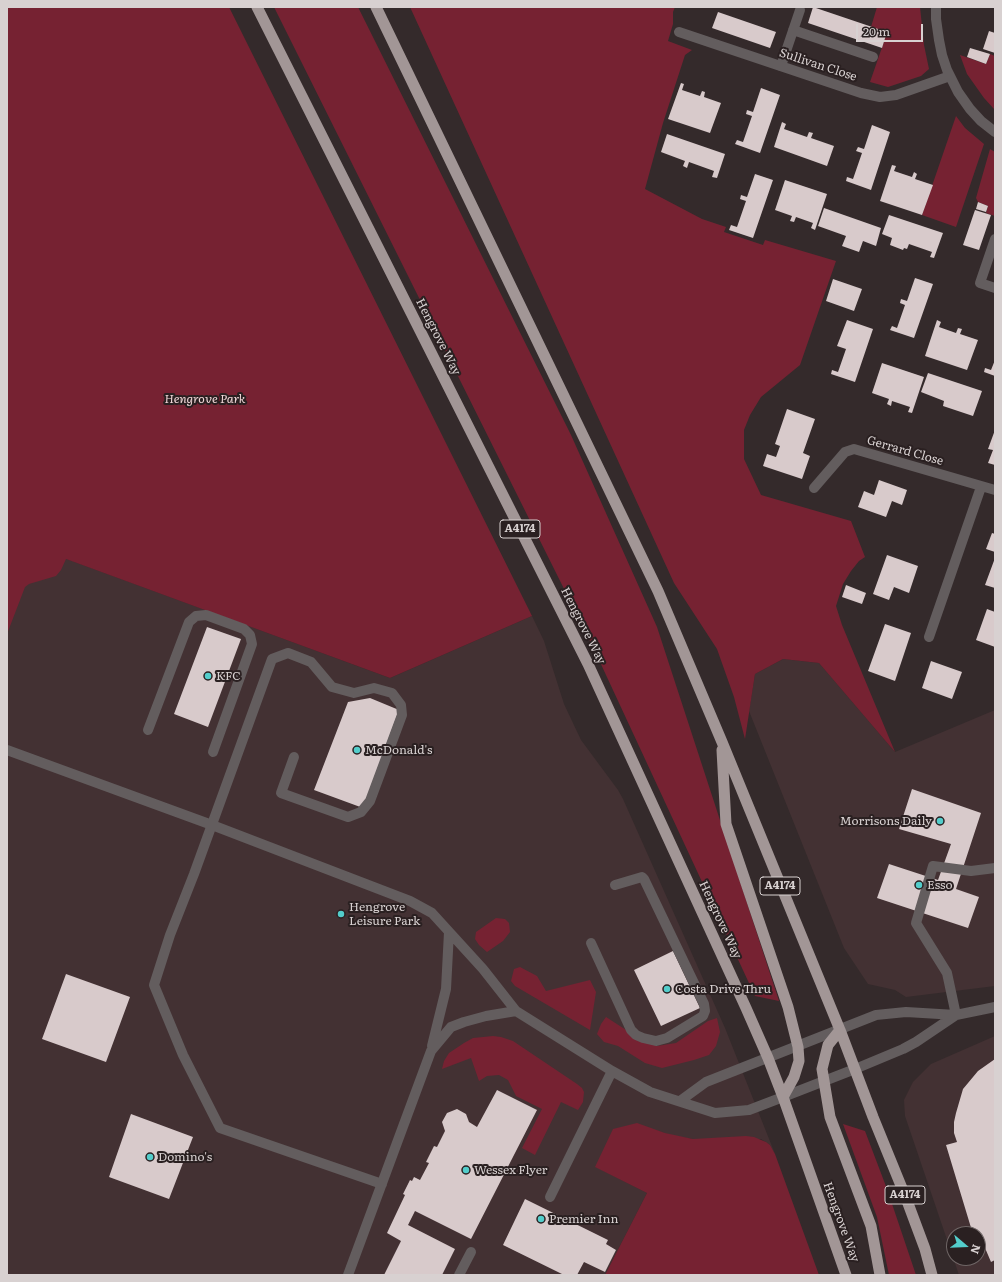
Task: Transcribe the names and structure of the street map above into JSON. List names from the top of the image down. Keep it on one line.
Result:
{"streets":{"highway":["Hengrove Way","A4174"],"street":["Sullivan Close","Gerrard Close"]},"parks":["Hengrove Park"],"places":["KFC","McDonald's","Morrisons Daily","Esso","Hengrove Leisure Park","Costa Drive Thru","Domino's","Wessex Flyer","Premier Inn"],"scale_bar":"20 m","north":"right"}
